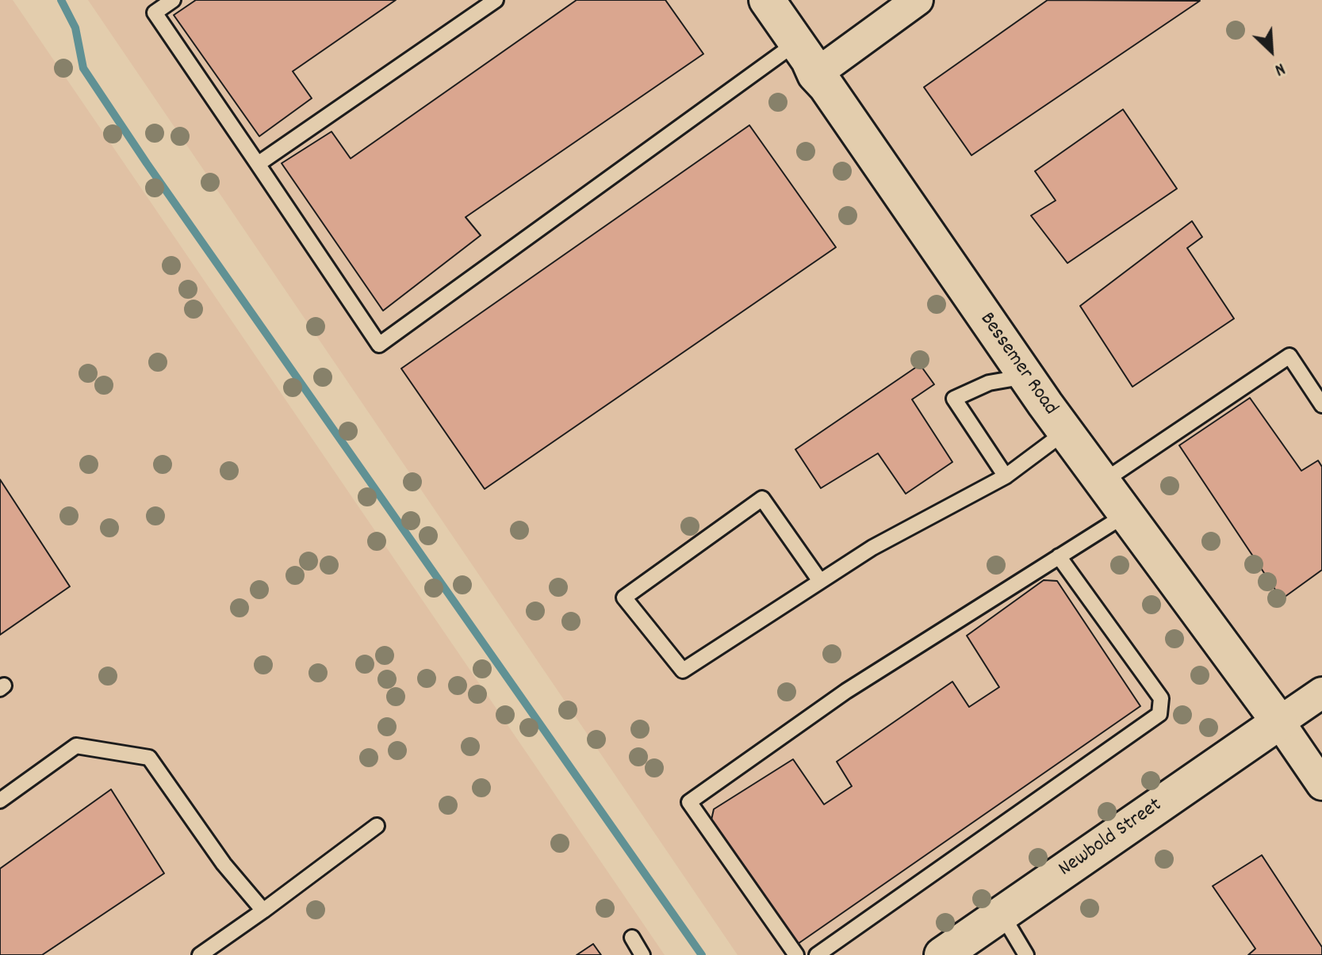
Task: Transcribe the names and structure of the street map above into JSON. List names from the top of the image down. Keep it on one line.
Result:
{"streets":{"street":["Bessemer Road","Newbold Street"]},"crossings":[["Bessemer Road","Newbold Street"]],"north":"bottom right"}
